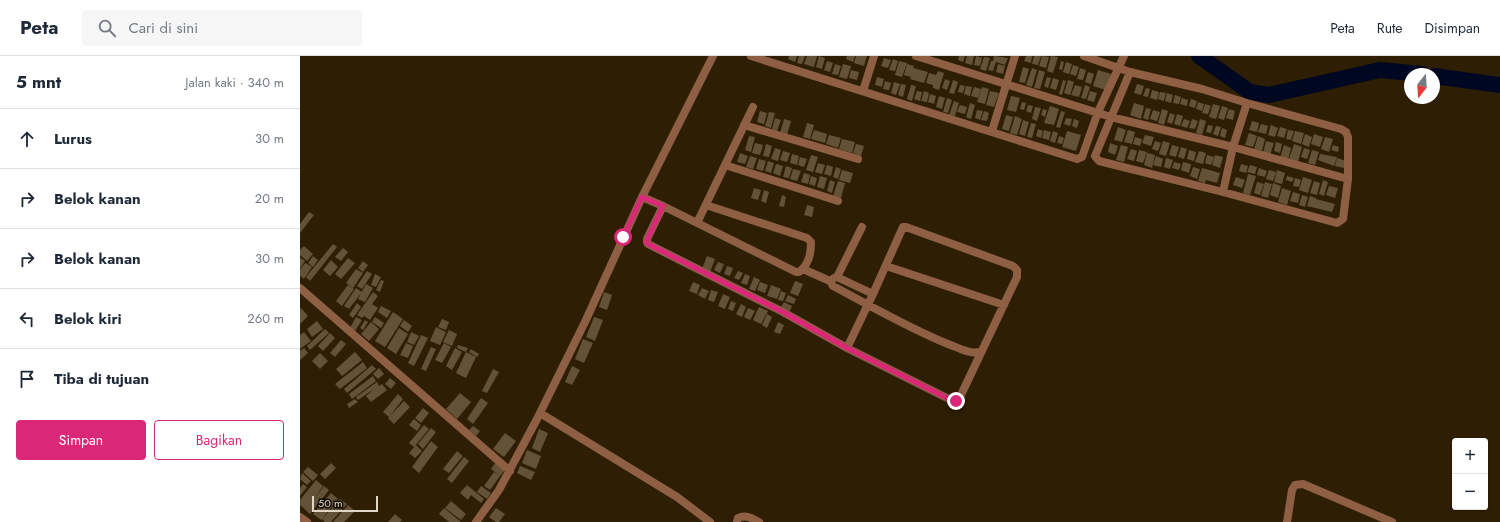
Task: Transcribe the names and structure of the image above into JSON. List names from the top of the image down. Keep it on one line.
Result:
{"scale_bar":"50 m","north":"bottom","page":{"header":"Peta","search":"Cari di sini","nav":["Peta","Rute","Disimpan"],"heading":["5 mnt","Jalan kaki · 340 m"],"list":[["Lurus","30 m"],["Belok kanan","20 m"],["Belok kanan","30 m"],["Belok kiri","260 m"],"Tiba di tujuan"],"buttons":["Simpan","Bagikan"],"map_buttons":["+","−"],"scale":"50 m"}}
